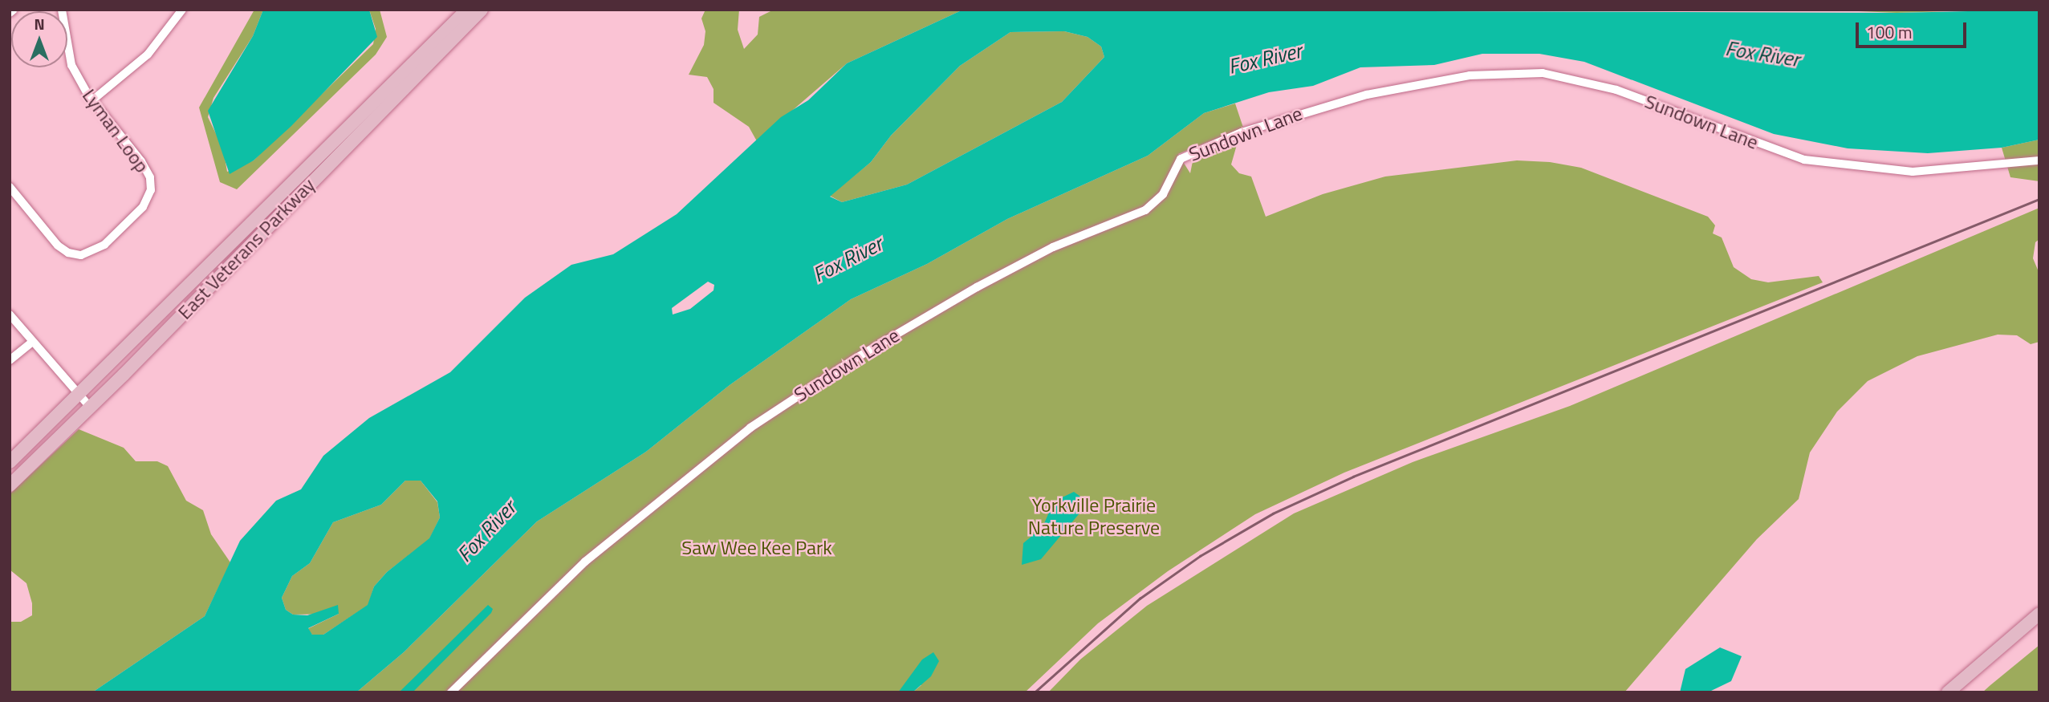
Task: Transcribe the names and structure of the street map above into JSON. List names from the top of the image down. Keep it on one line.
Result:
{"streets":{"main road":["East Veterans Parkway"],"street":["Sundown Lane","Lyman Loop"]},"water":["Fox River"],"parks":["Yorkville Prairie Nature Preserve","Saw Wee Kee Park"],"scale_bar":"100 m","north":"top"}
